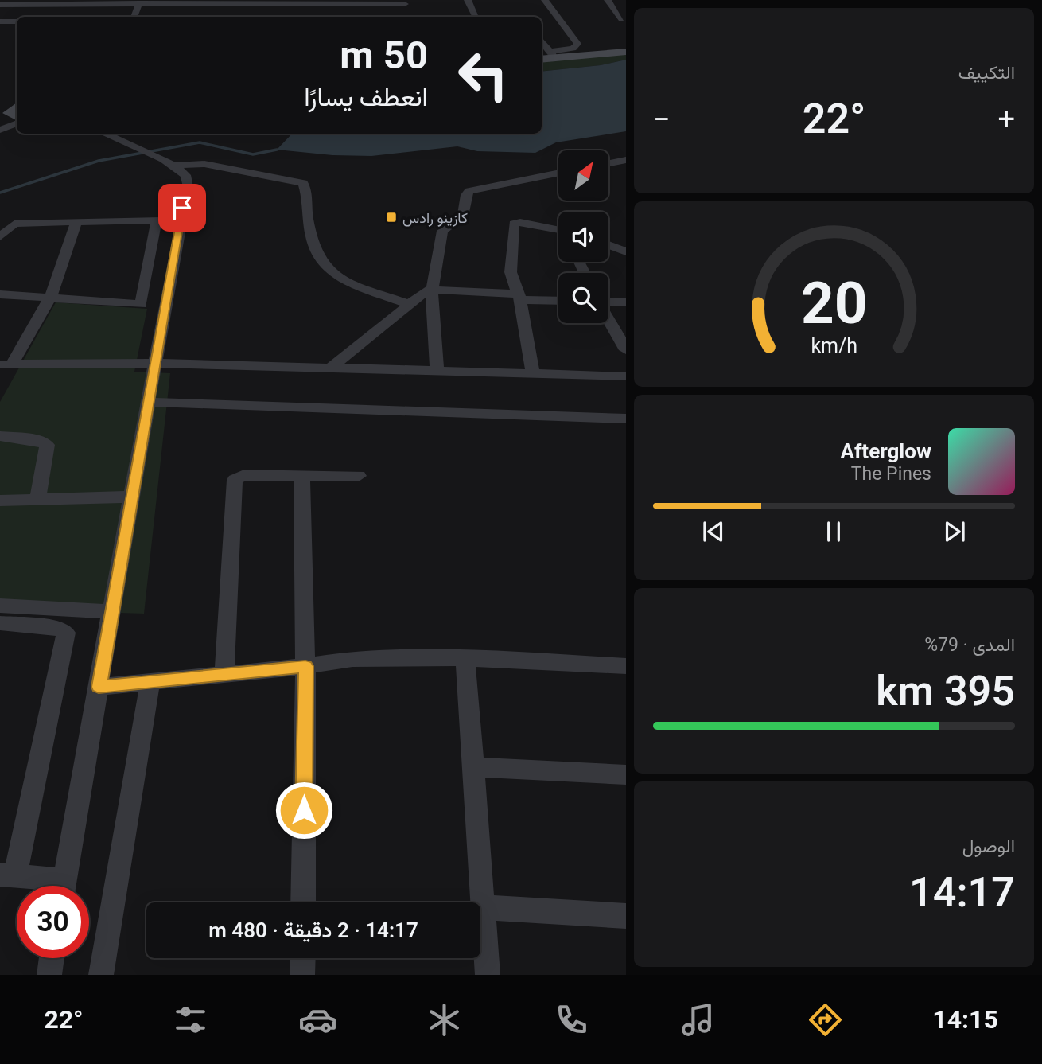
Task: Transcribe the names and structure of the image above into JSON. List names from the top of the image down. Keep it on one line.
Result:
{"places":{"transit":["كازينو رادس"]},"north":"top right","page":{"tile":["التكييف",["المدى · 79%","395 km"],["الوصول","14:17"]],"turn":["50 m","انعطف يسارًا"],"heat":["−","22°","+"],"song":["Afterglow","The Pines"],"limit":"30","trip":"14:17 · 2 دقيقة · 480 m","tabs":["14:15","22°"],"gauge":["20","km/h"]}}
